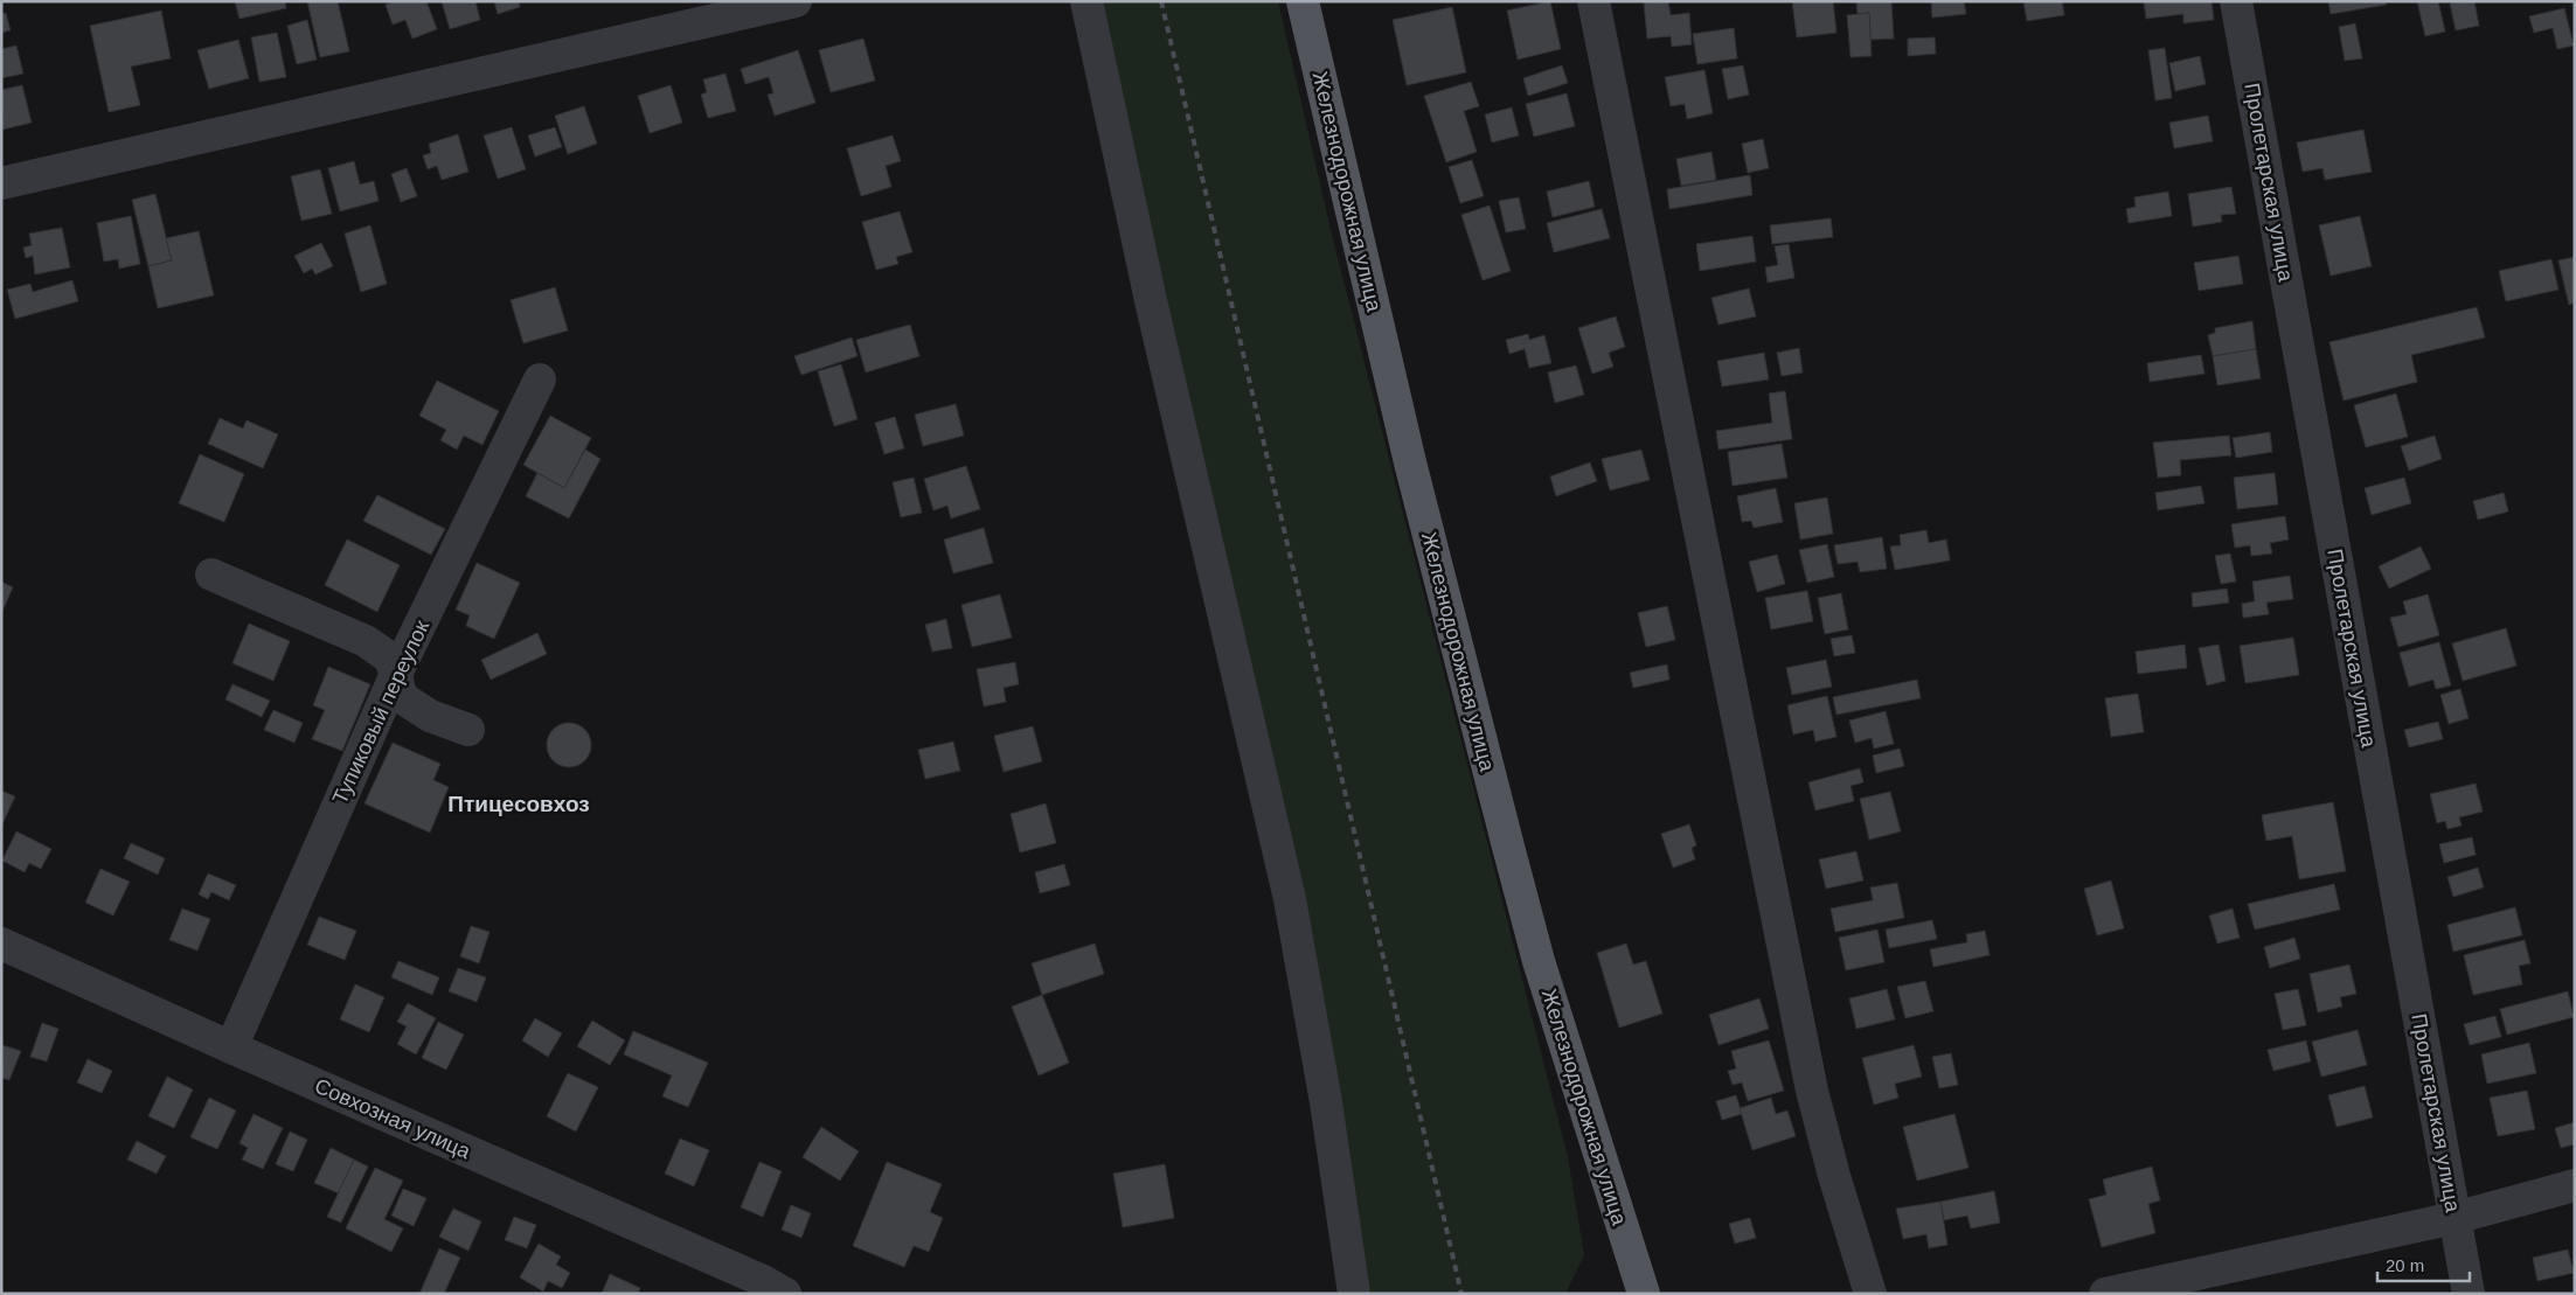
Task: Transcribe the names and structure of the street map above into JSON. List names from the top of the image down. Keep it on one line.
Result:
{"streets":{"main road":["Железнодорожная улица"],"street":["Пролетарская улица","Тупиковый переулок","Совхозная улица"]},"crossings":[["Тупиковый переулок","Совхозная улица"]],"districts":["Птицесовхоз"],"scale_bar":"20 m"}
